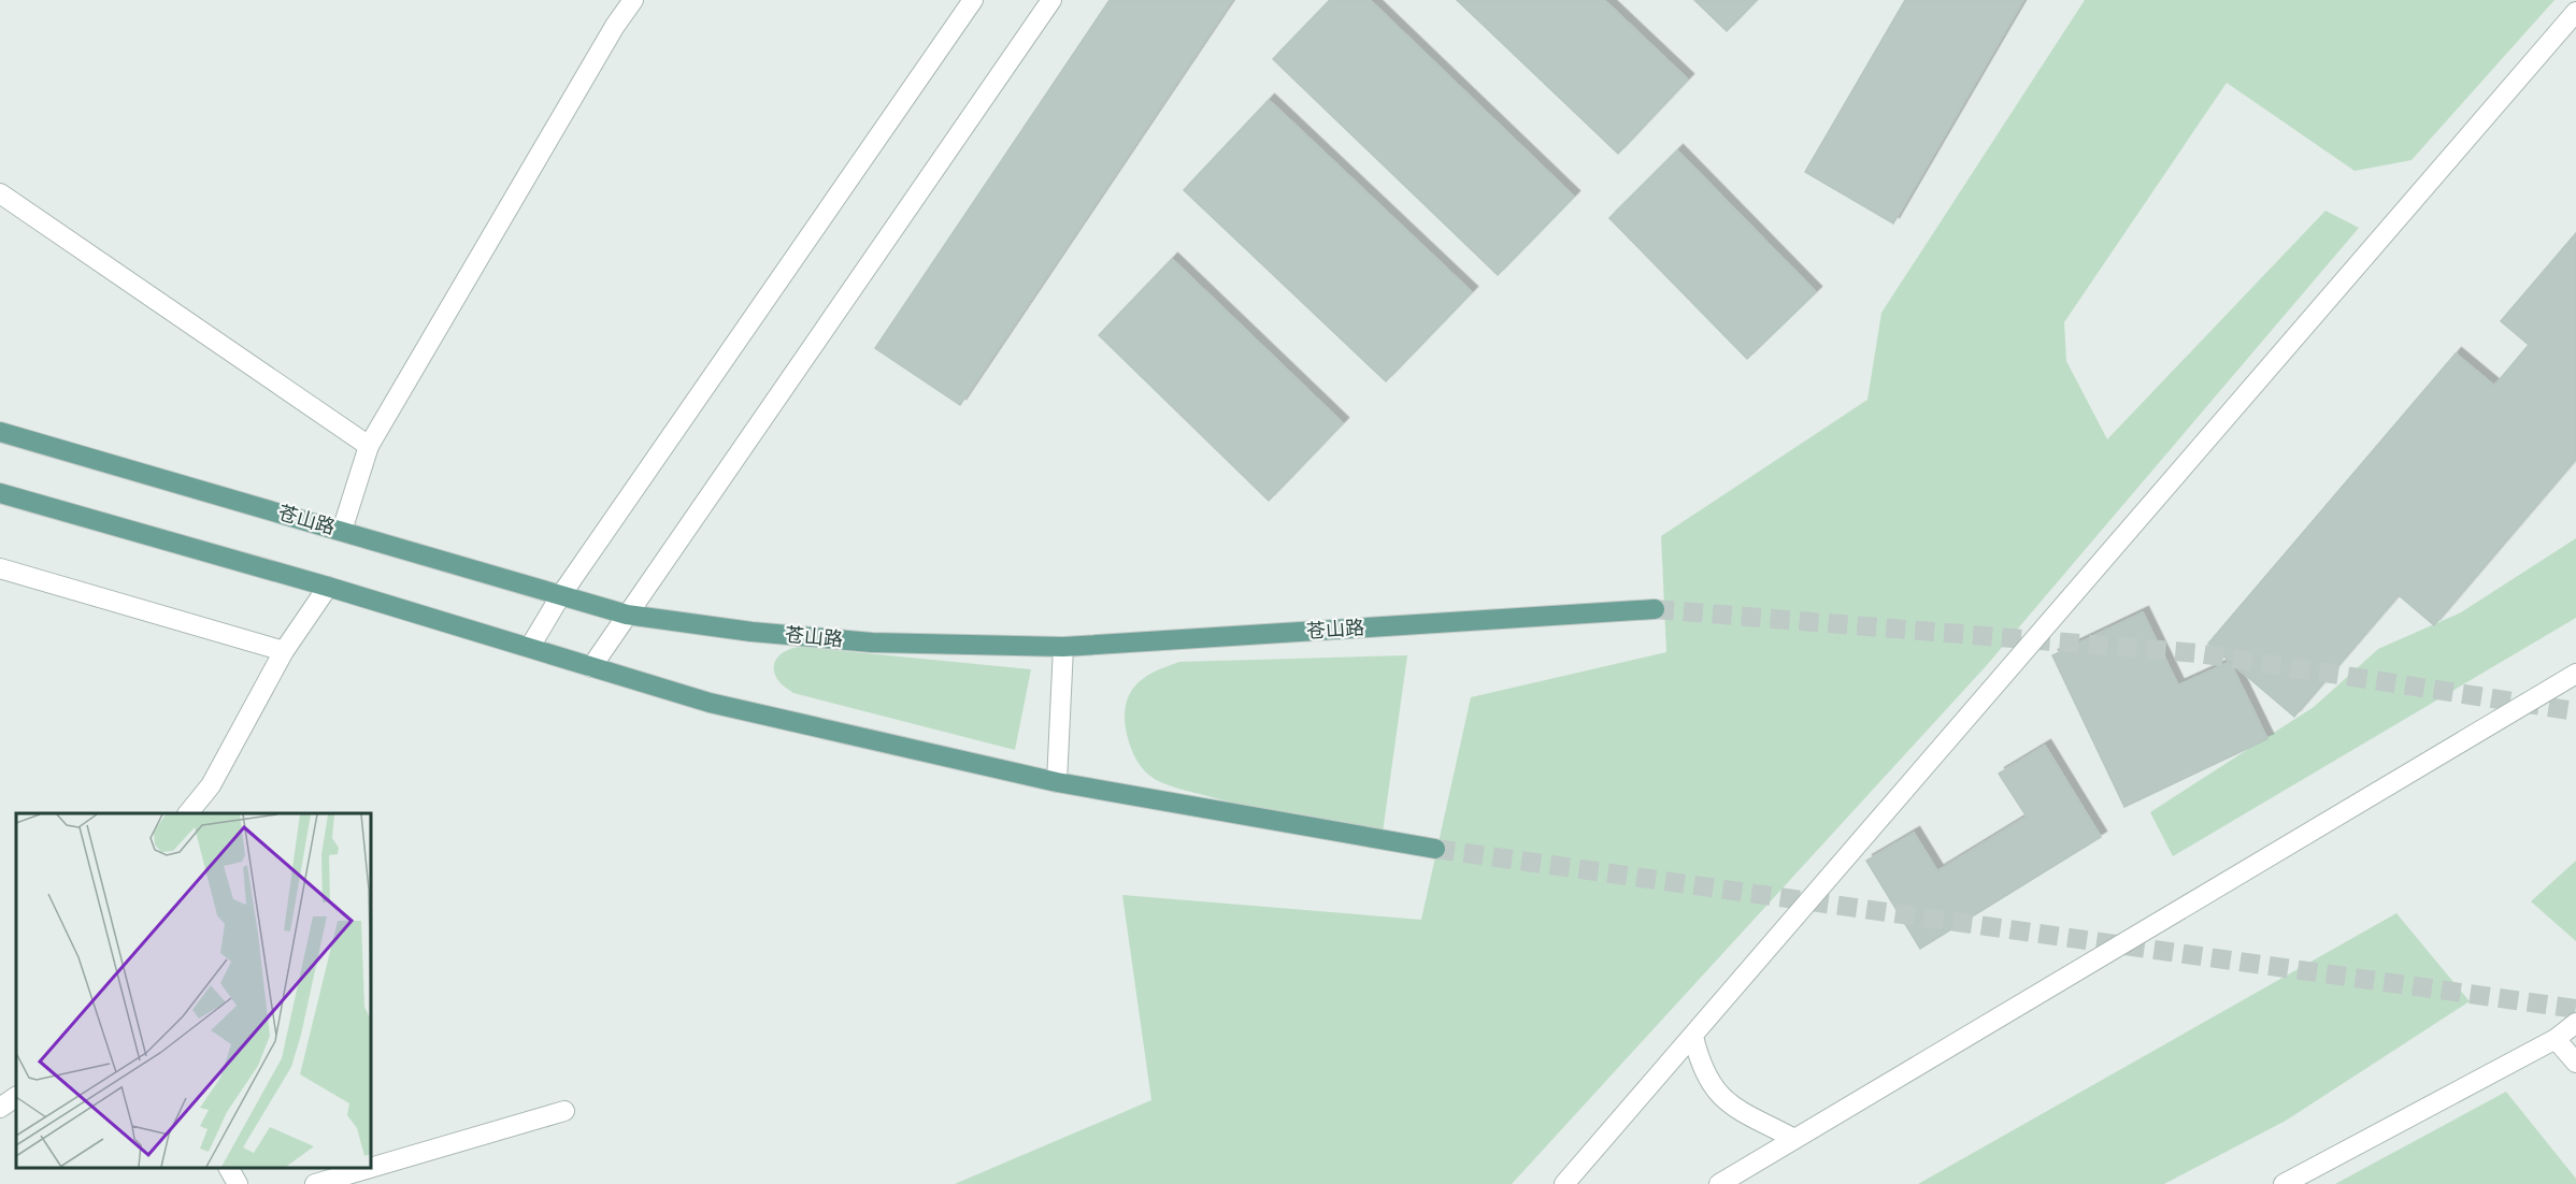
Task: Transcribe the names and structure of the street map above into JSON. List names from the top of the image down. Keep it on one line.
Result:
{"streets":{"main road":["苍山路"]}}
